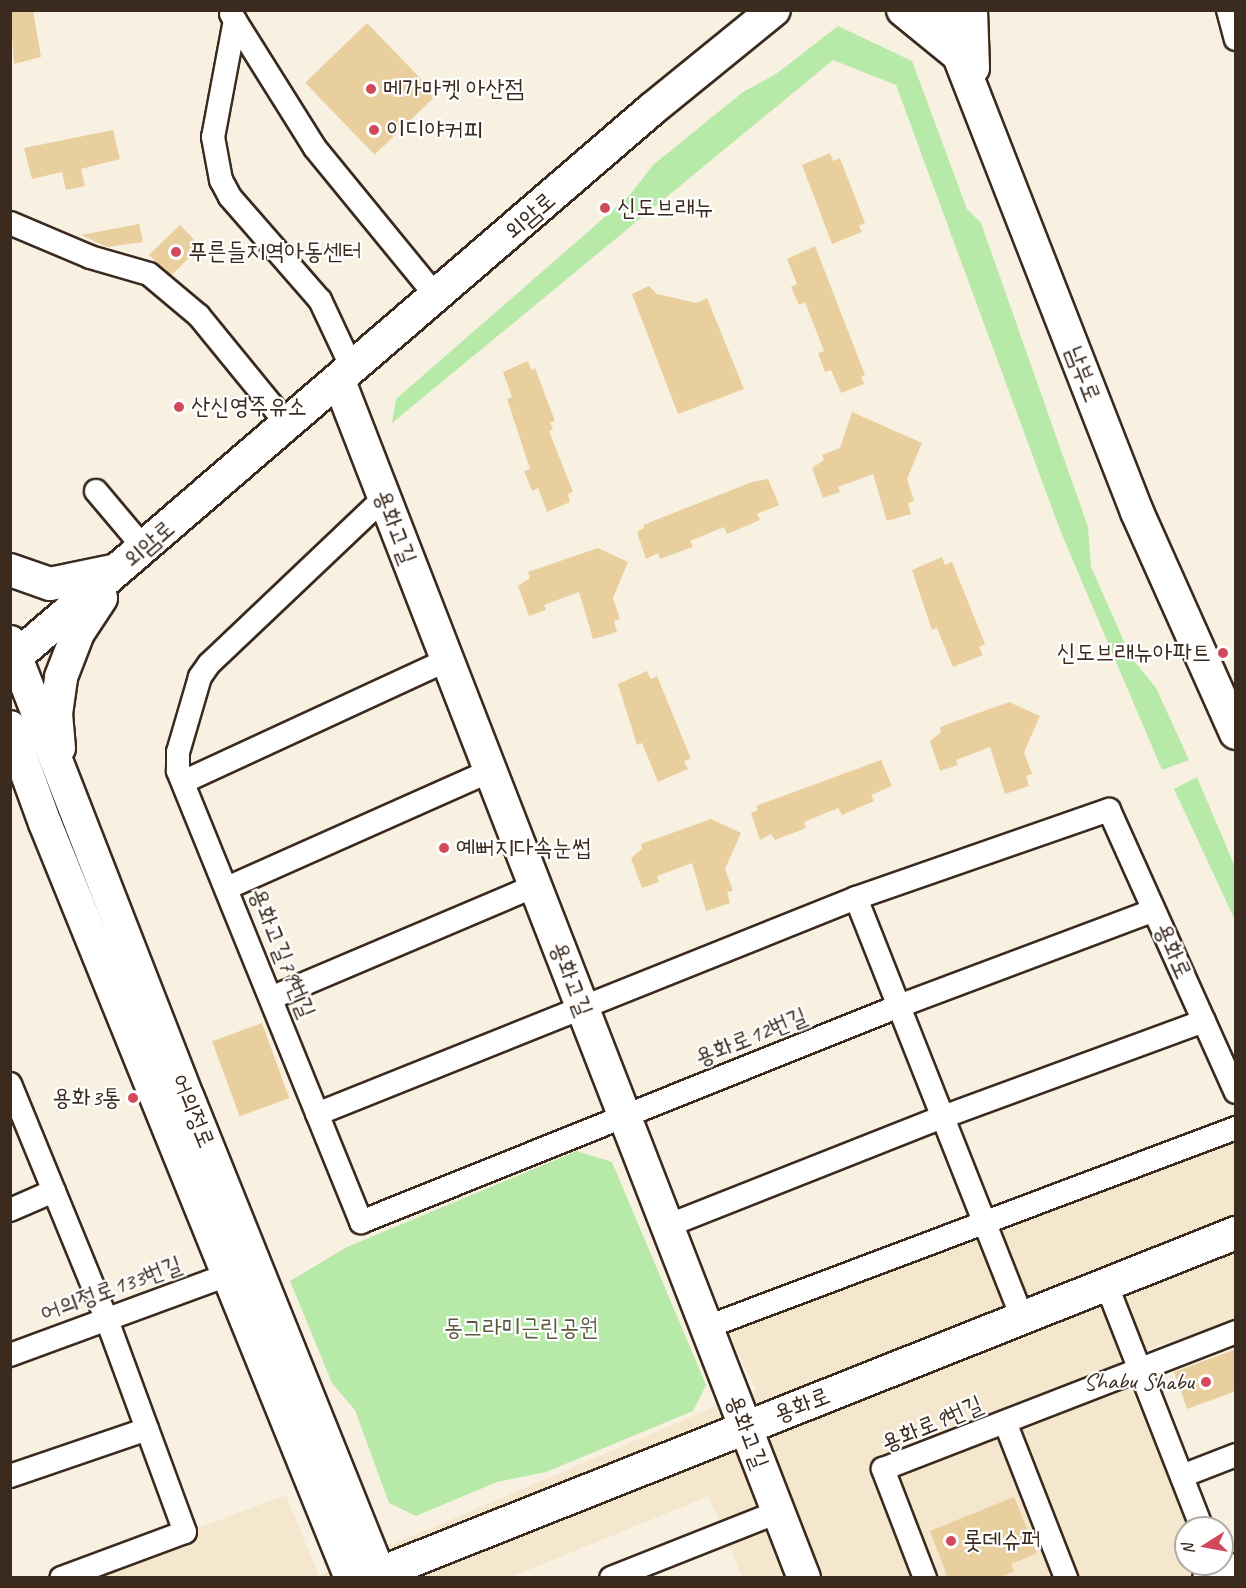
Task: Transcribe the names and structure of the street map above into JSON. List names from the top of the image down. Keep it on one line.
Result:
{"streets":{"main road":["외암로","남부로","용화고길","용화로","어의정로"],"street":["용화고길79번길","용화로12번길","어의정로133번길","용화로9번길"]},"crossings":[["외암로","용화고길"],["외암로","어의정로"],["용화고길","용화로"],["용화고길","용화고길79번길"],["용화고길","용화로12번길"],["용화로","용화로12번길"],["용화로","어의정로"],["용화고길79번길","용화로12번길"],["어의정로","어의정로133번길"]],"parks":["동그라미근린공원"],"places":["메가마켓 아산점","이디야커피","신도브래뉴","푸른들지역아동센터","산신영주유소","신도브래뉴아파트","예뻐지다속눈썹","용화3통","Shabu Shabu","롯데슈퍼"],"north":"left"}
